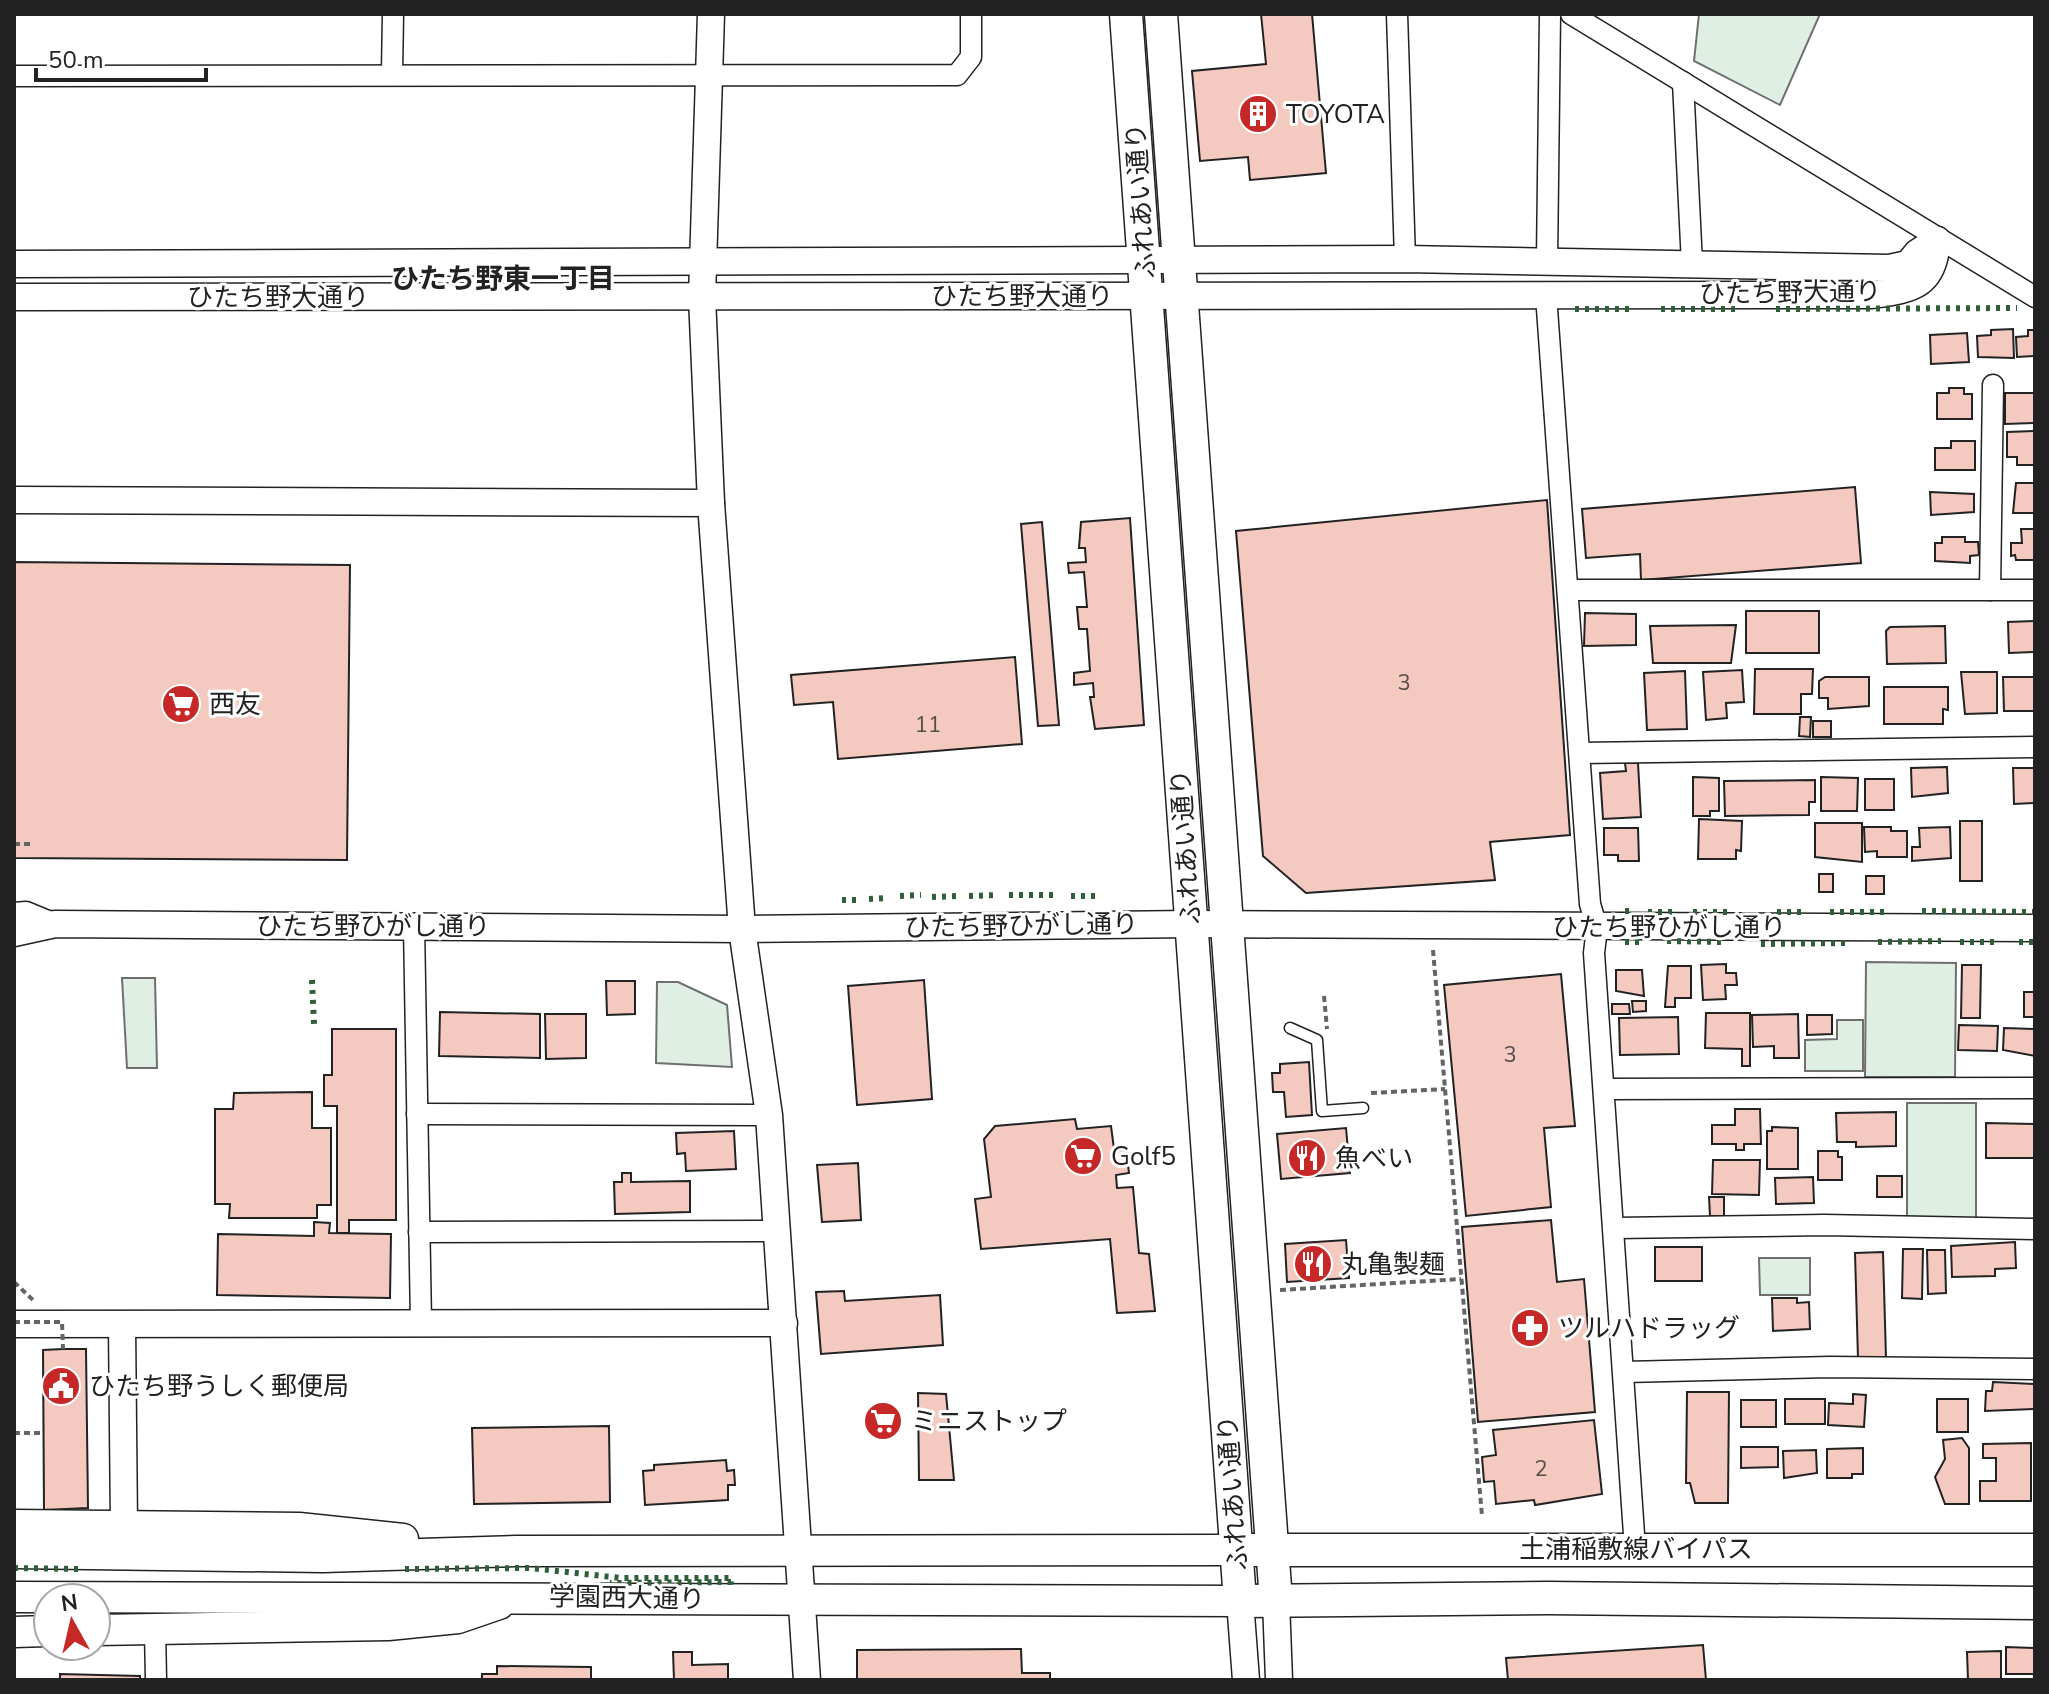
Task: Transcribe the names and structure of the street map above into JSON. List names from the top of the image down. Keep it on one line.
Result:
{"streets":{"main road":["ふれあい通り","土浦稲敷線バイパス","学園西大通り"],"street":["ひたち野大通り","ひたち野ひがし通り"]},"crossings":[["ふれあい通り","ひたち野大通り"],["ふれあい通り","ひたち野ひがし通り"],["ふれあい通り","土浦稲敷線バイパス"],["ふれあい通り","学園西大通り"],["土浦稲敷線バイパス","学園西大通り"]],"districts":["ひたち野東一丁目"],"places":{"building":["TOYOTA"],"supermarket":["西友","Golf5","ミニストップ"],"restaurant":["魚べい","丸亀製麺"],"pharmacy":["ツルハドラッグ"],"public building":["ひたち野うしく郵便局"]},"house_numbers":["3","11","3","2"],"scale_bar":"50 m","north":"top"}
